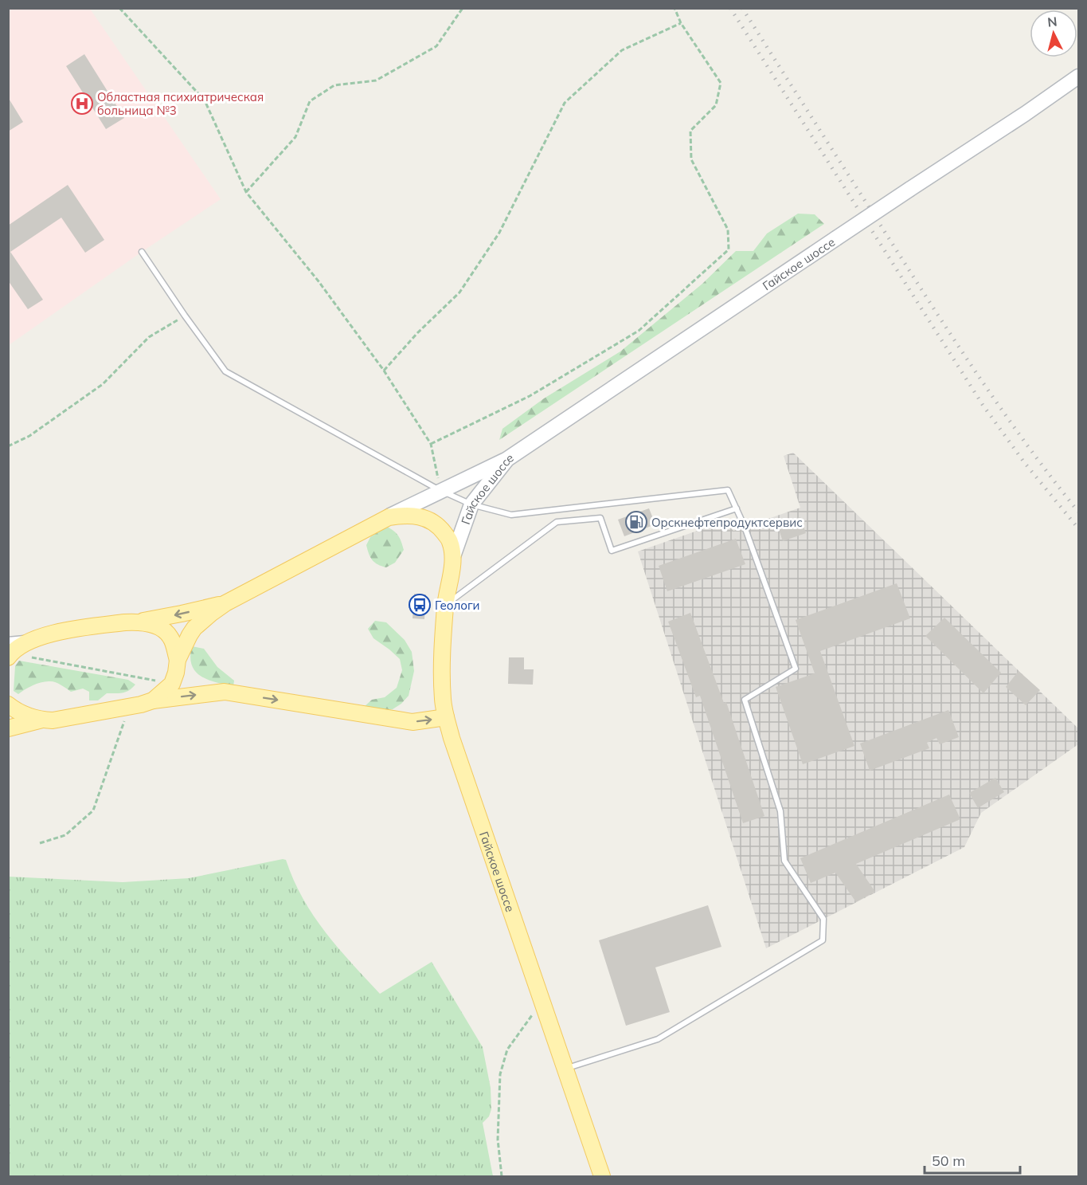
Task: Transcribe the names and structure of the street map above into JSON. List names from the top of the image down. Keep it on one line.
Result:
{"streets":{"main road":["Гайское шоссе"]},"places":{"hospital":["Областная психиатрическая больница №3"],"fuel station":["Орскнефтепродуктсервис"],"bus stop":["Геологи"]},"scale_bar":"50 m","north":"top"}
